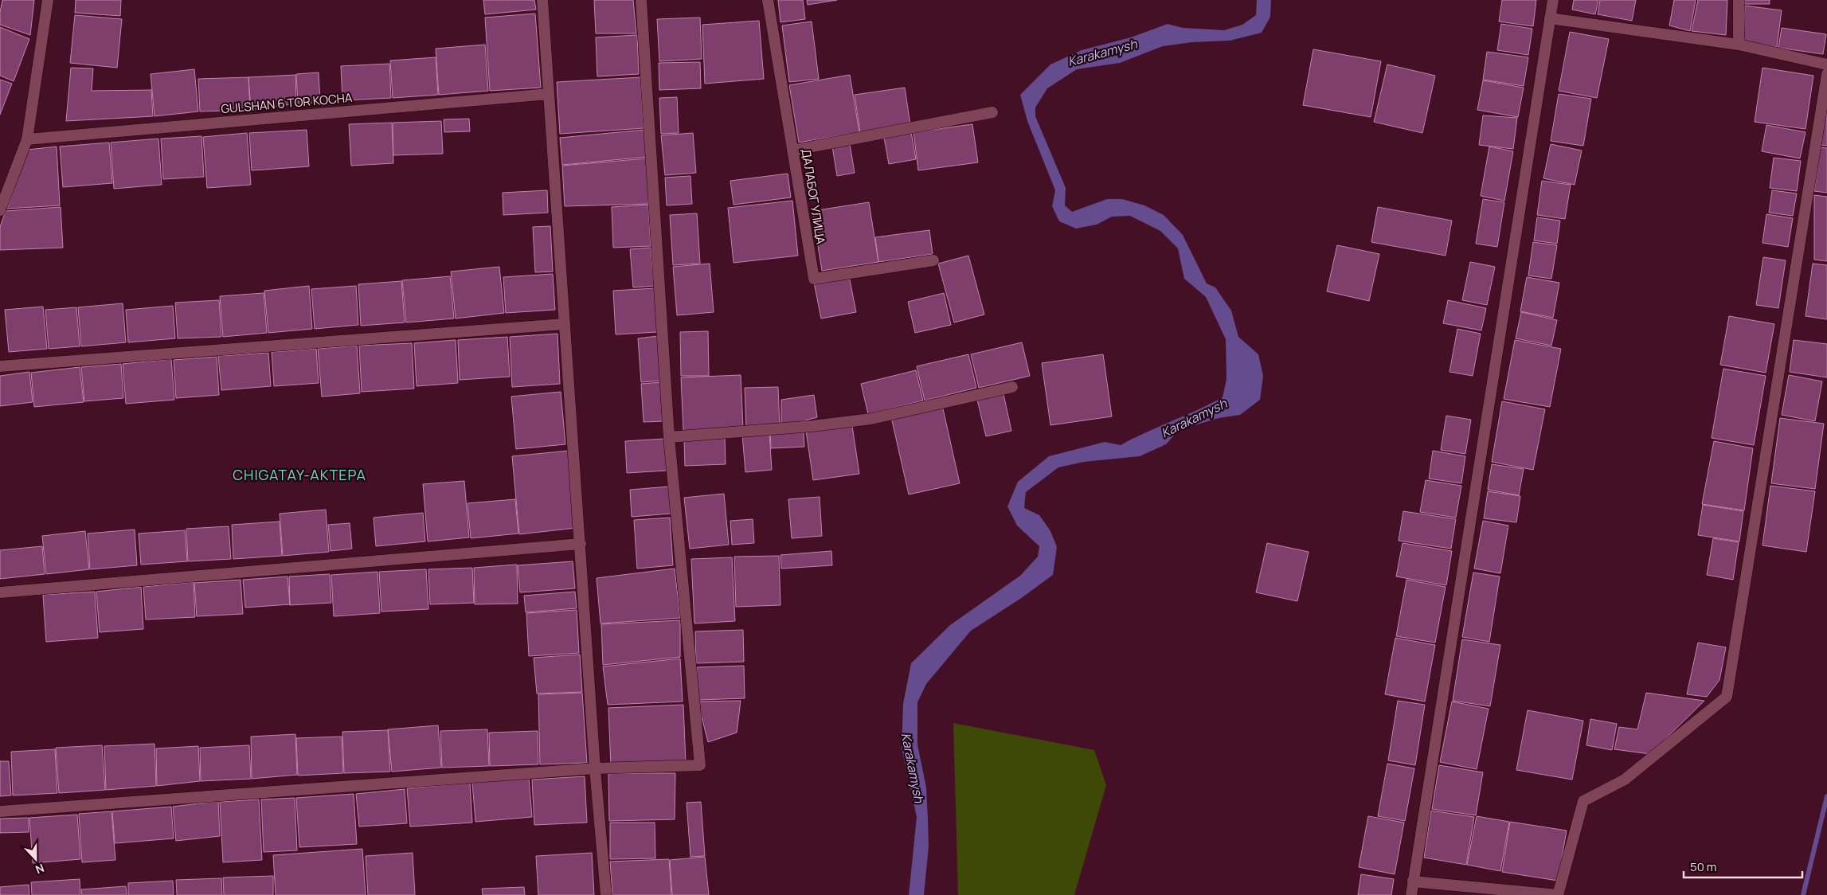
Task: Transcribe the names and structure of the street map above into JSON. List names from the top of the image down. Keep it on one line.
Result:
{"streets":{"street":["GULSHAN 6 TOR KOCHA","ДАЛАБОГ УЛИЦА"]},"districts":["CHIGATAY-AKTEPA"],"water":["Karakamysh"],"scale_bar":"50 m","north":"bottom"}
